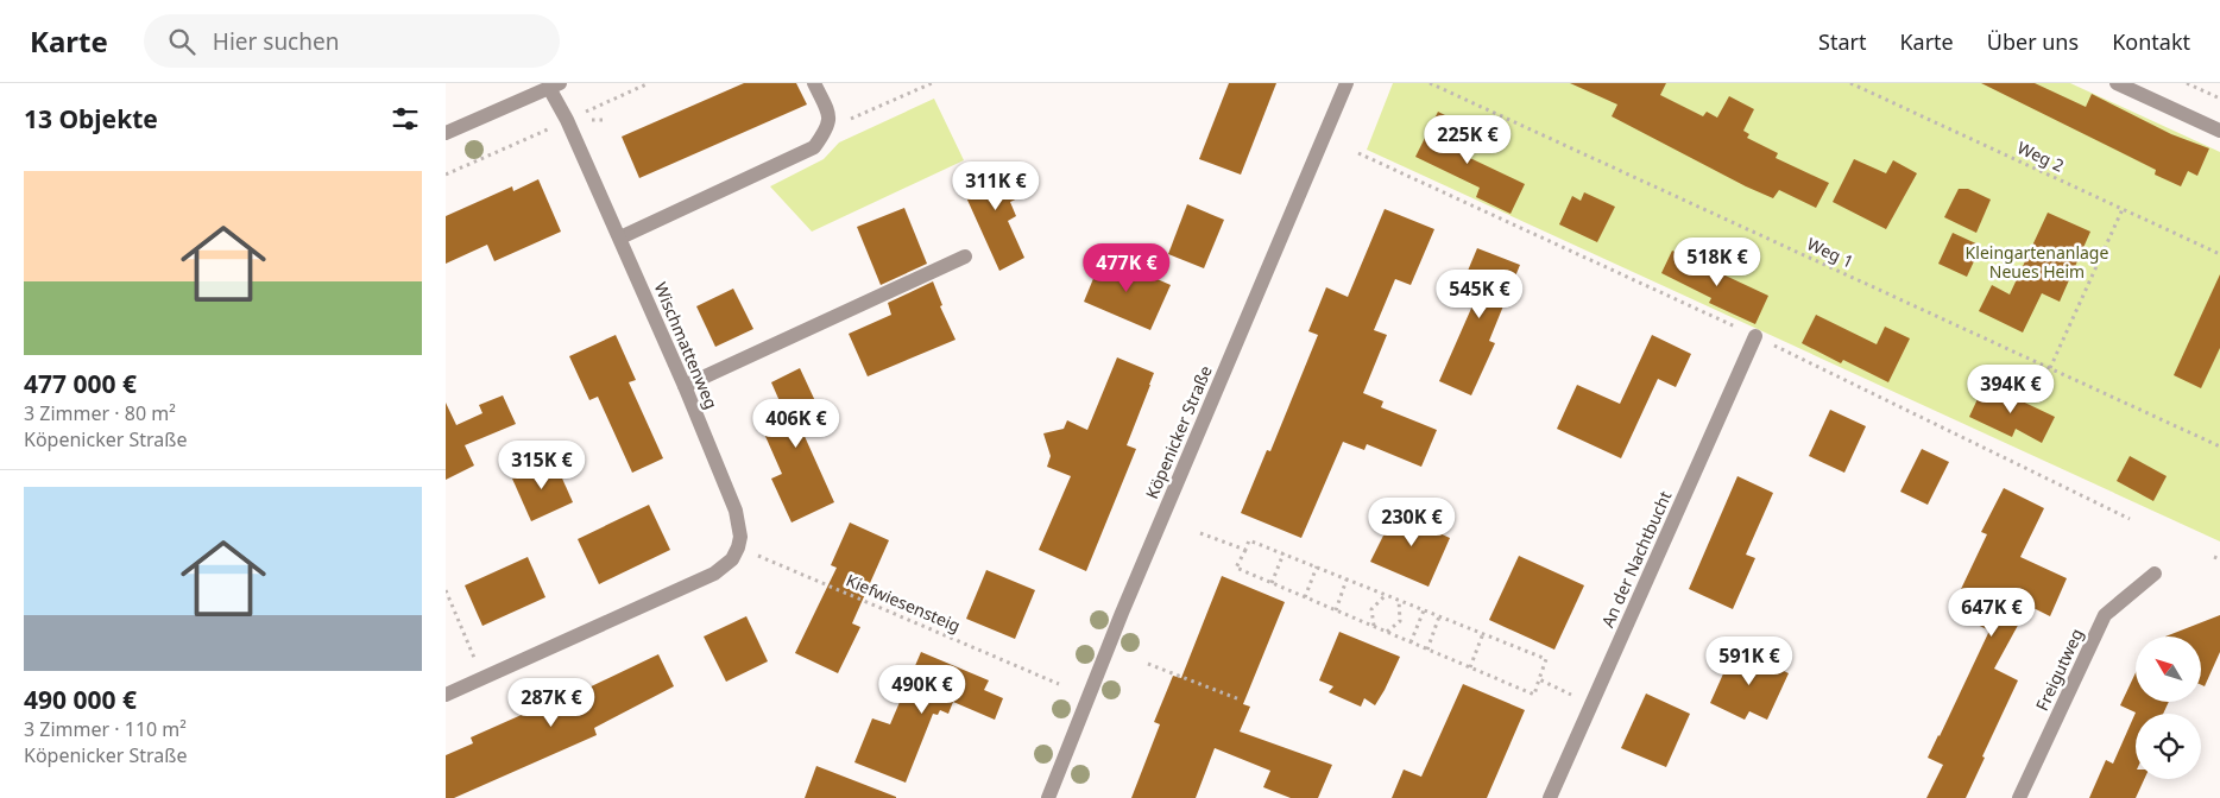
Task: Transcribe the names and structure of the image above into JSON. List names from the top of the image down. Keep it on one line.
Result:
{"streets":{"street":["Wischmattenweg","Köpenicker Straße","An der Nachtbucht","Freigutweg"],"path":["Weg 2","Weg 1","Kiefwiesensteig"]},"crossings":[["Wischmattenweg","Kiefwiesensteig"]],"parks":["Kleingartenanlage Neues Heim"],"north":"top left","page":{"header":"Karte","search":"Hier suchen","nav":["Start","Karte","Über uns","Kontakt"],"heading":"13 Objekte","price":["225K €","311K €","518K €","477K €","545K €","394K €","406K €","315K €","230K €","647K €","591K €","490K €","287K €"],"list":[{"name":"477 000 €","note":"3 Zimmer · 80 m² · Köpenicker Straße"},{"name":"490 000 €","note":"3 Zimmer · 110 m² · Köpenicker Straße"}]}}
